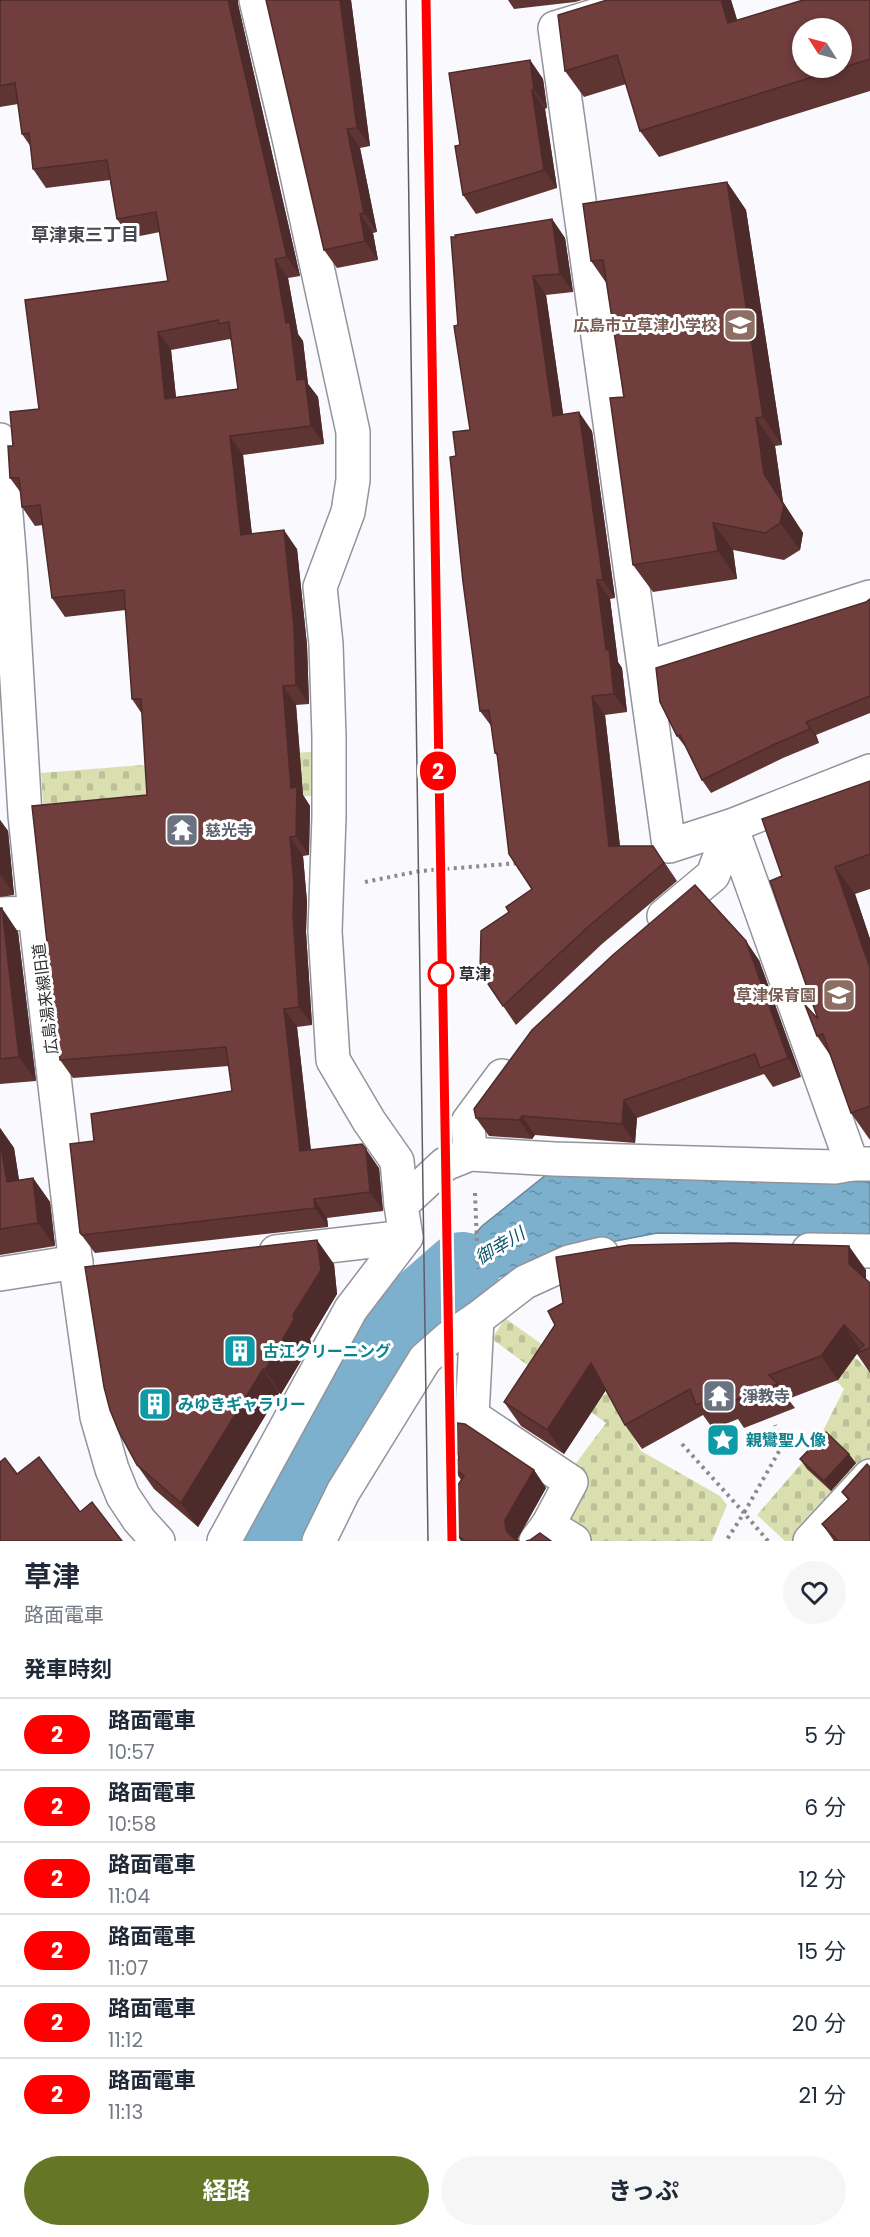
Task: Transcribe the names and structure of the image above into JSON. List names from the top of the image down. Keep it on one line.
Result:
{"streets":{"street":["広島湯来線旧道"]},"districts":["草津東三丁目"],"water":["御幸川"],"places":{"school or university":["広島市立草津小学校","草津保育園"],"temple":["慈光寺","淨教寺"],"other":["草津"],"building":["古江クリーニング","みゆきギャラリー"],"place":["親鸞聖人像"]},"lines":["tram line 2"],"north":"top left","page":{"on_map":"2","heading":[["草津","路面電車"],"発車時刻"],"list":[{"mark":"2","name":"路面電車","note":"10:57","value":"5 分"},{"mark":"2","name":"路面電車","note":"10:58","value":"6 分"},{"mark":"2","name":"路面電車","note":"11:04","value":"12 分"},{"mark":"2","name":"路面電車","note":"11:07","value":"15 分"},{"mark":"2","name":"路面電車","note":"11:12","value":"20 分"},{"mark":"2","name":"路面電車","note":"11:13","value":"21 分"}],"buttons":["経路","きっぷ"]}}
